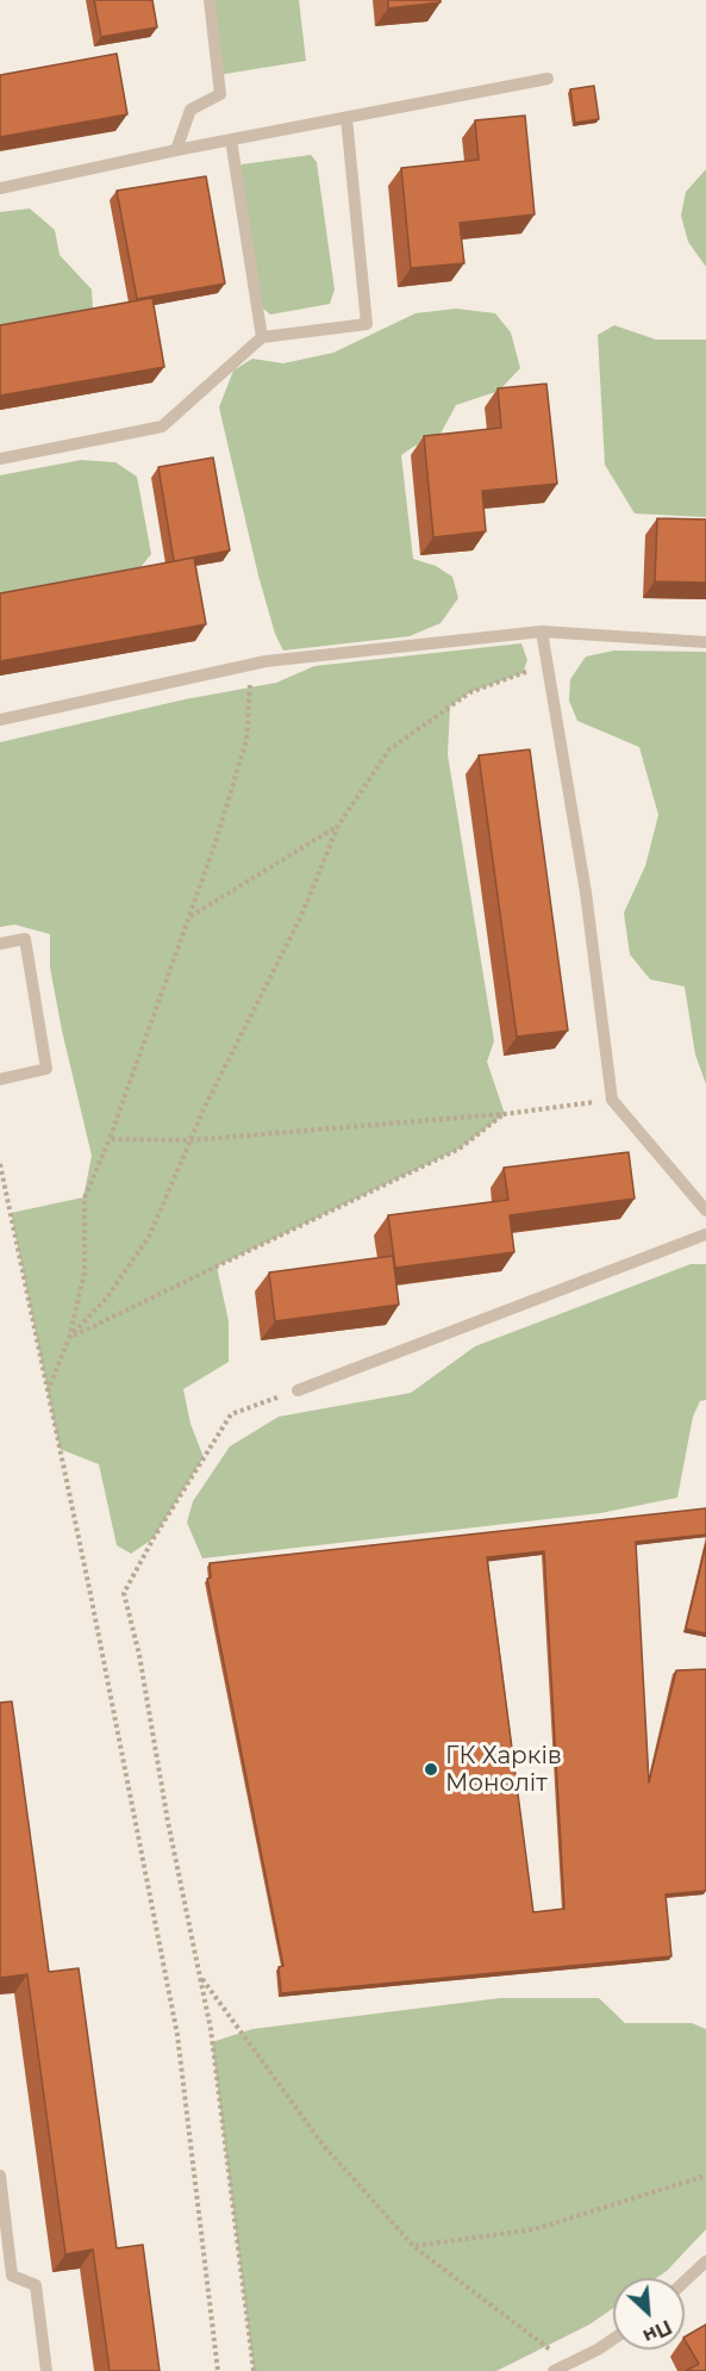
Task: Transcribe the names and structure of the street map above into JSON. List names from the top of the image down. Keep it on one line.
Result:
{"places":["ГК Харків Моноліт"],"north":"bottom right"}
